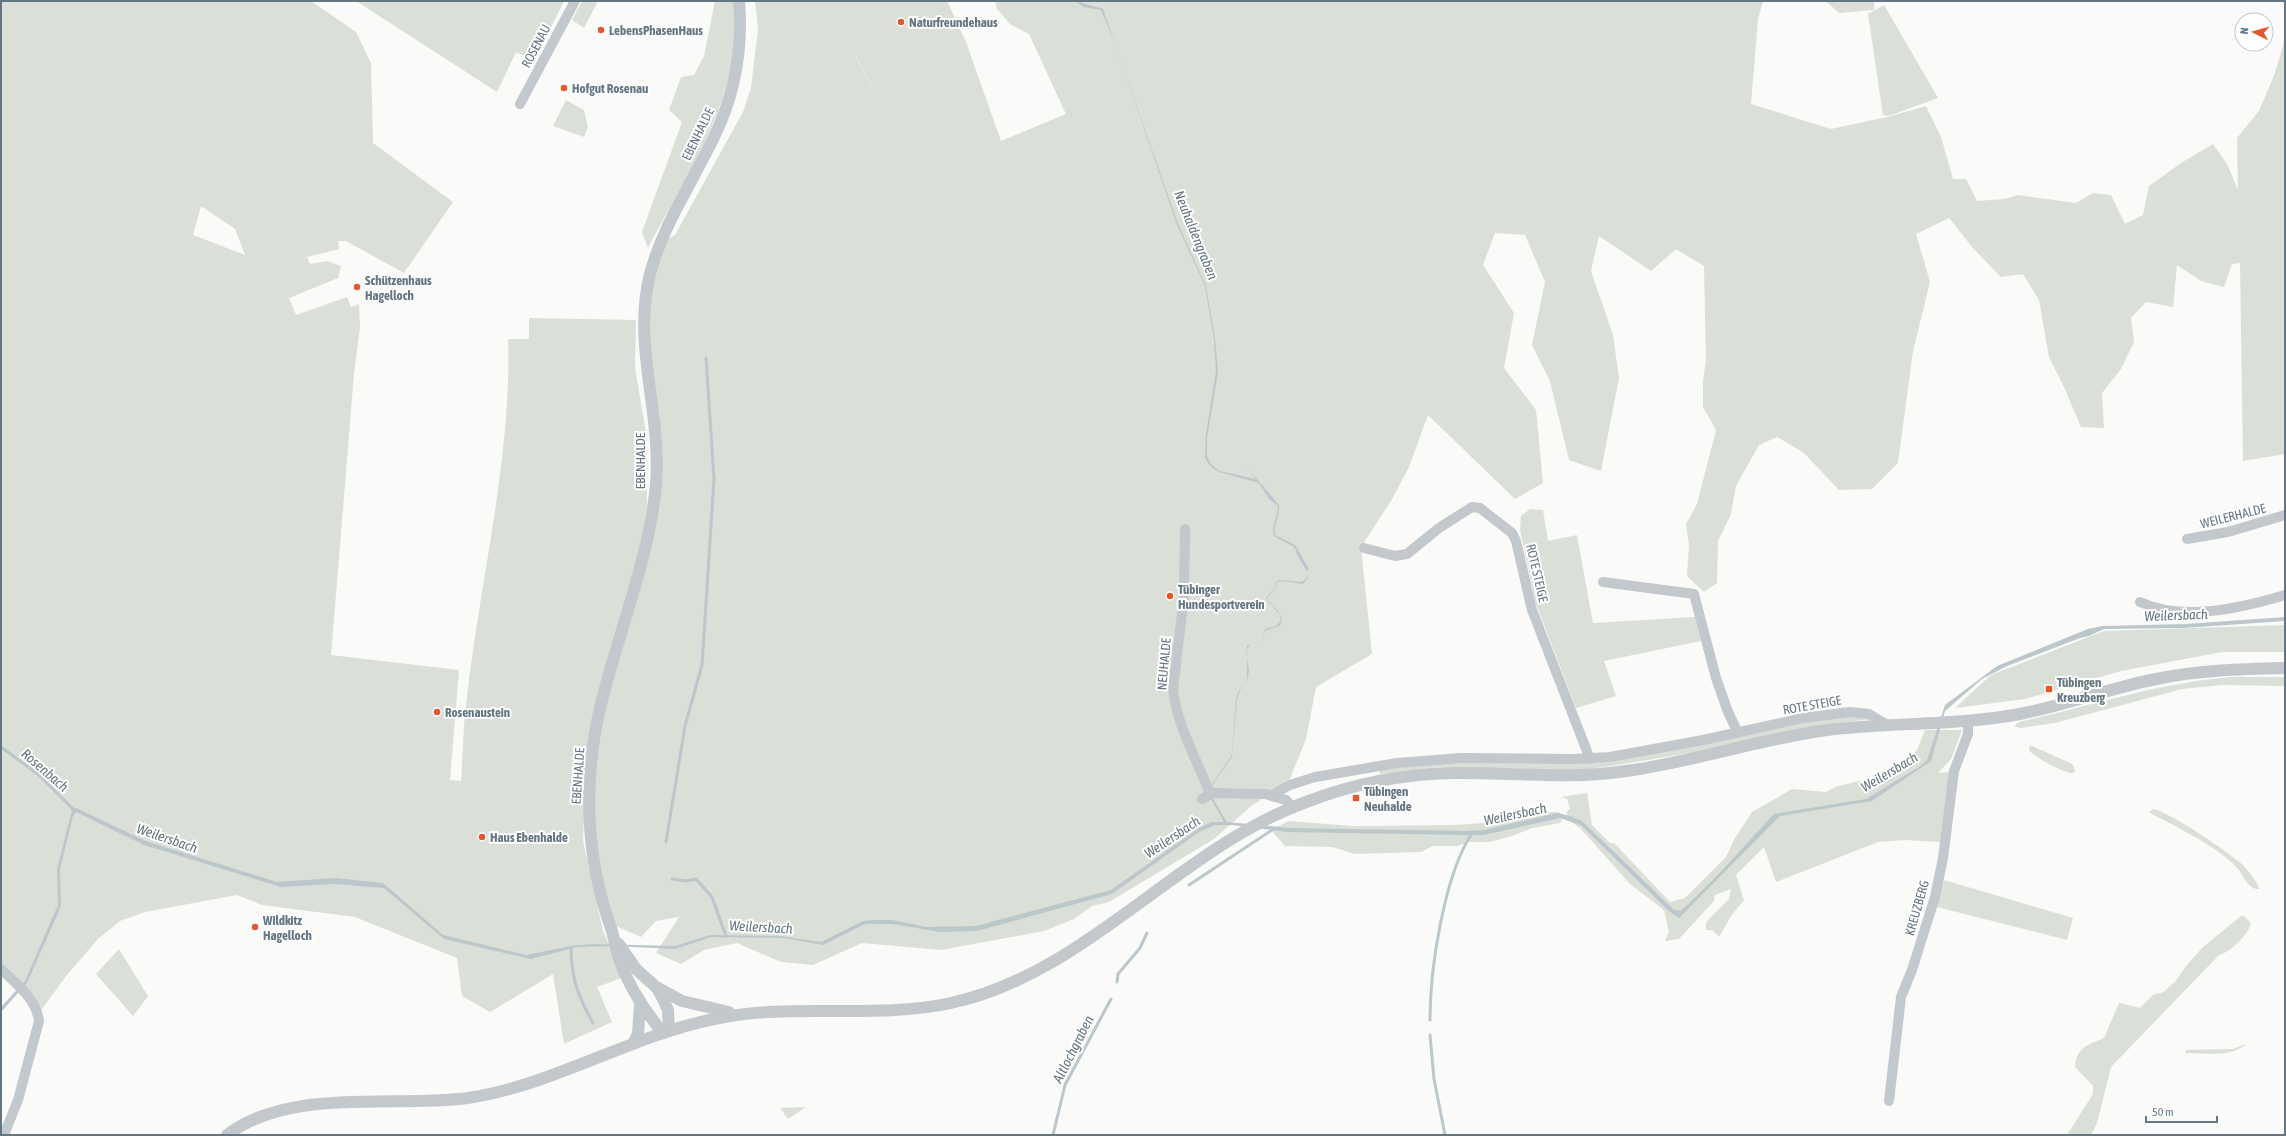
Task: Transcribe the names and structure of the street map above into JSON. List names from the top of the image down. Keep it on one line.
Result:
{"streets":{"street":["ROSENAU","EBENHALDE","WEILERHALDE","ROTE STEIGE","NEUHALDE","KREUZBERG"]},"water":["Neuhaldengraben","Weilersbach","Rosenbach","Altlochgraben"],"places":{"other":["Naturfreundehaus","LebensPhasenHaus","Hofgut Rosenau","Schützenhaus Hagelloch","Tübinger Hundesportverein","Rosenaustein","Haus Ebenhalde","Wildkitz Hagelloch"],"transit":["Tübingen Kreuzberg","Tübingen Neuhalde"]},"scale_bar":"50 m","north":"left"}
